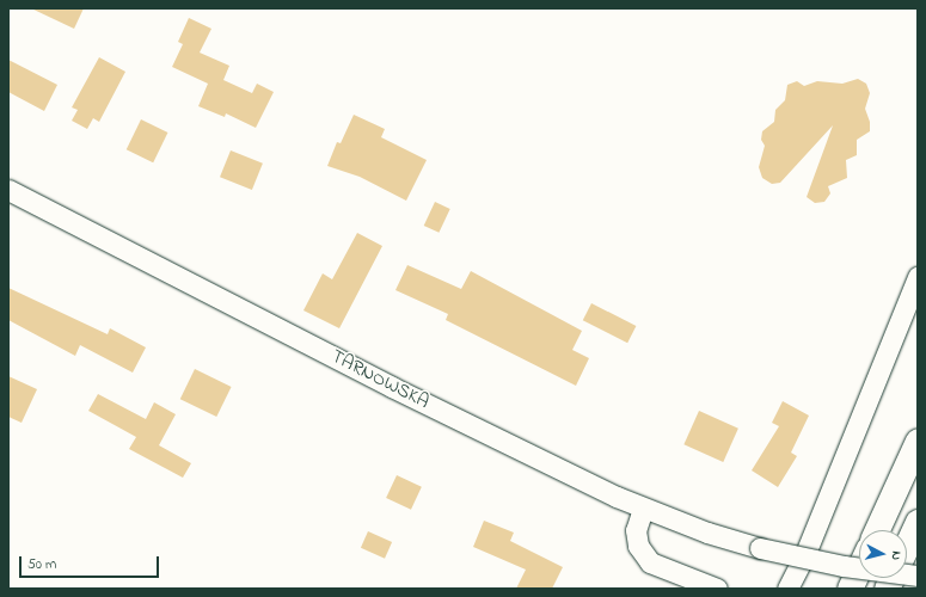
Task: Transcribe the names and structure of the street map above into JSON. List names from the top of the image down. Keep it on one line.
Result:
{"streets":{"street":["TARNOWSKA"]},"scale_bar":"50 m","north":"right"}
